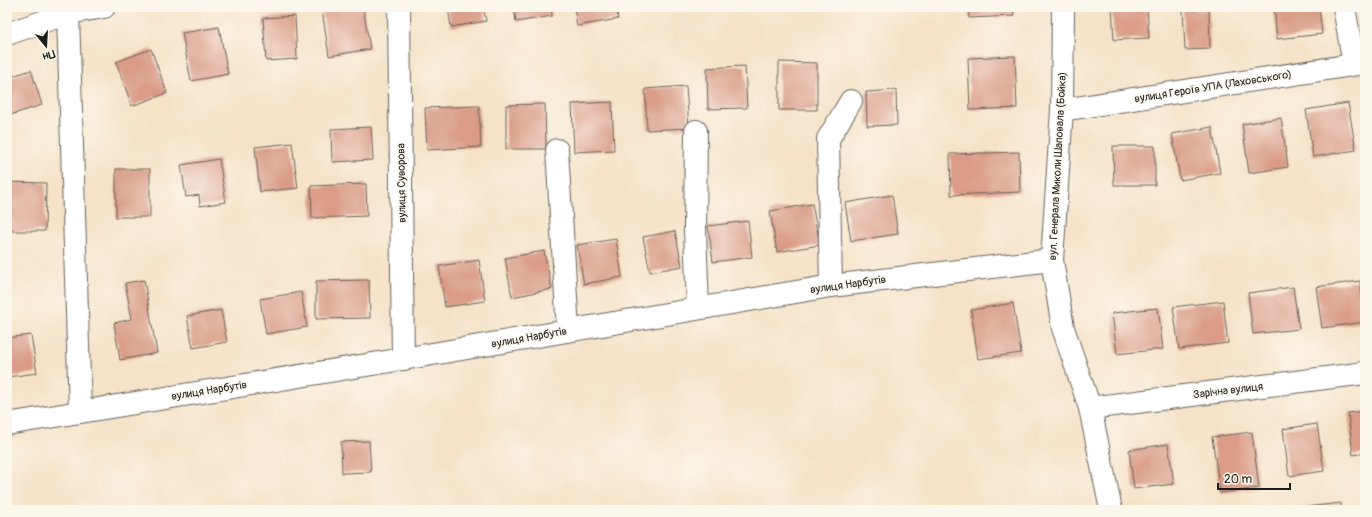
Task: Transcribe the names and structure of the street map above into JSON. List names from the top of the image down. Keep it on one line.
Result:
{"streets":{"street":["вулиця Героїв УПА (Лаховського)","вул. Генерала Миколи Шаповала (Бойка)","вулиця Суворова","вулиця Нарбутів","Зарічна вулиця"]},"crossings":[["вулиця Героїв УПА (Лаховського)","вул. Генерала Миколи Шаповала (Бойка)"],["вул. Генерала Миколи Шаповала (Бойка)","вулиця Нарбутів"],["вул. Генерала Миколи Шаповала (Бойка)","Зарічна вулиця"],["вулиця Суворова","вулиця Нарбутів"]],"scale_bar":"20 m","north":"bottom"}
